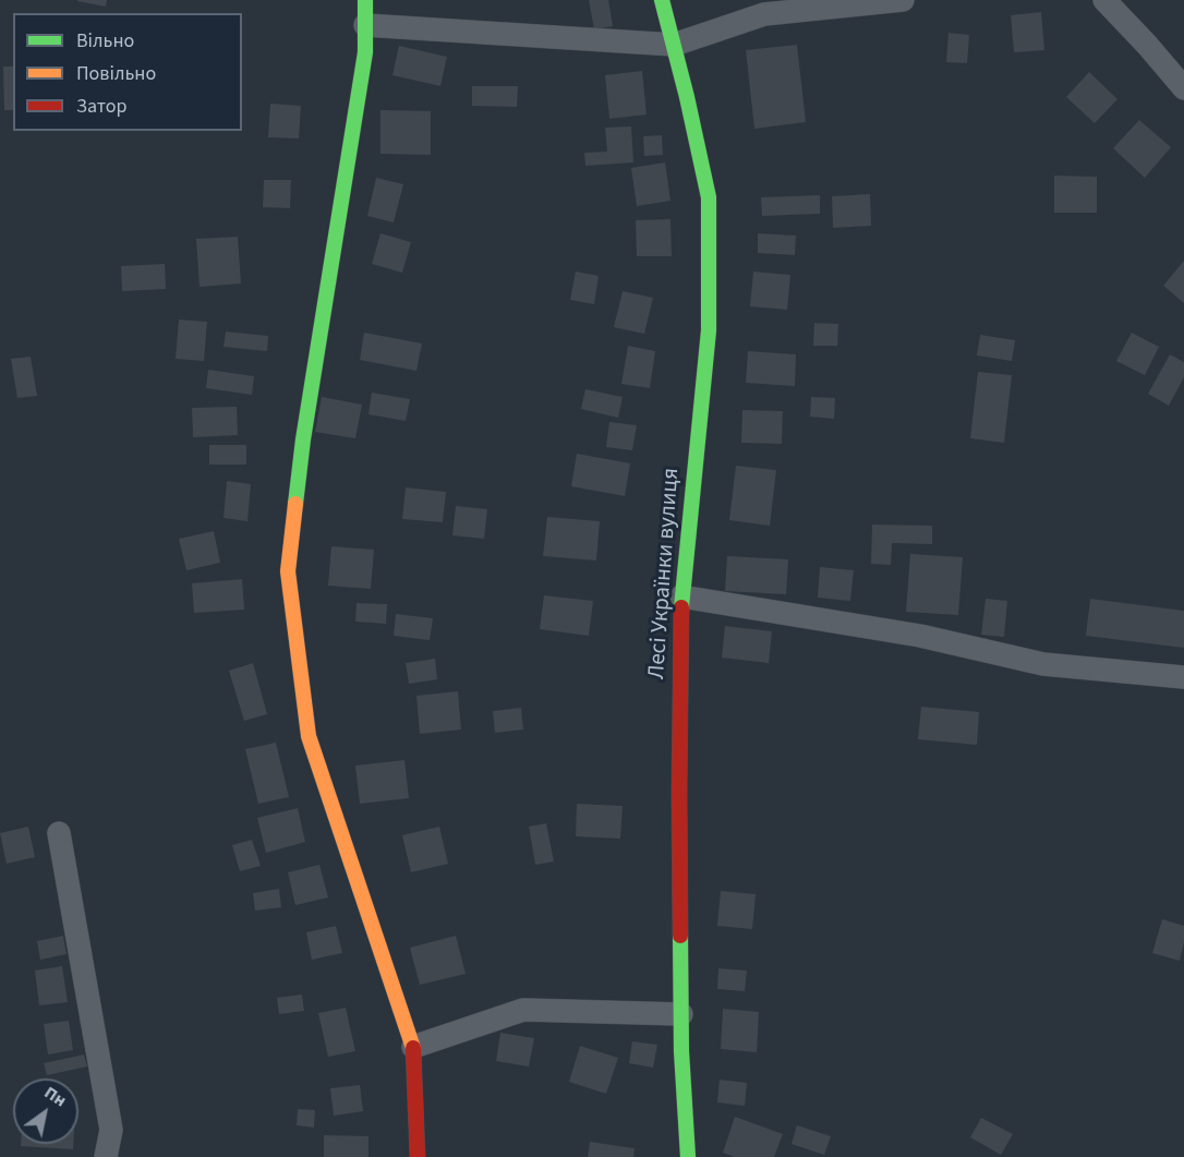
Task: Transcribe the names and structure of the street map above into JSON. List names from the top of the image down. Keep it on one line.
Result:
{"streets":{"street":["Лесі Українки вулиця"]},"legend":["Вільно","Повільно","Затор"],"north":"top right"}
